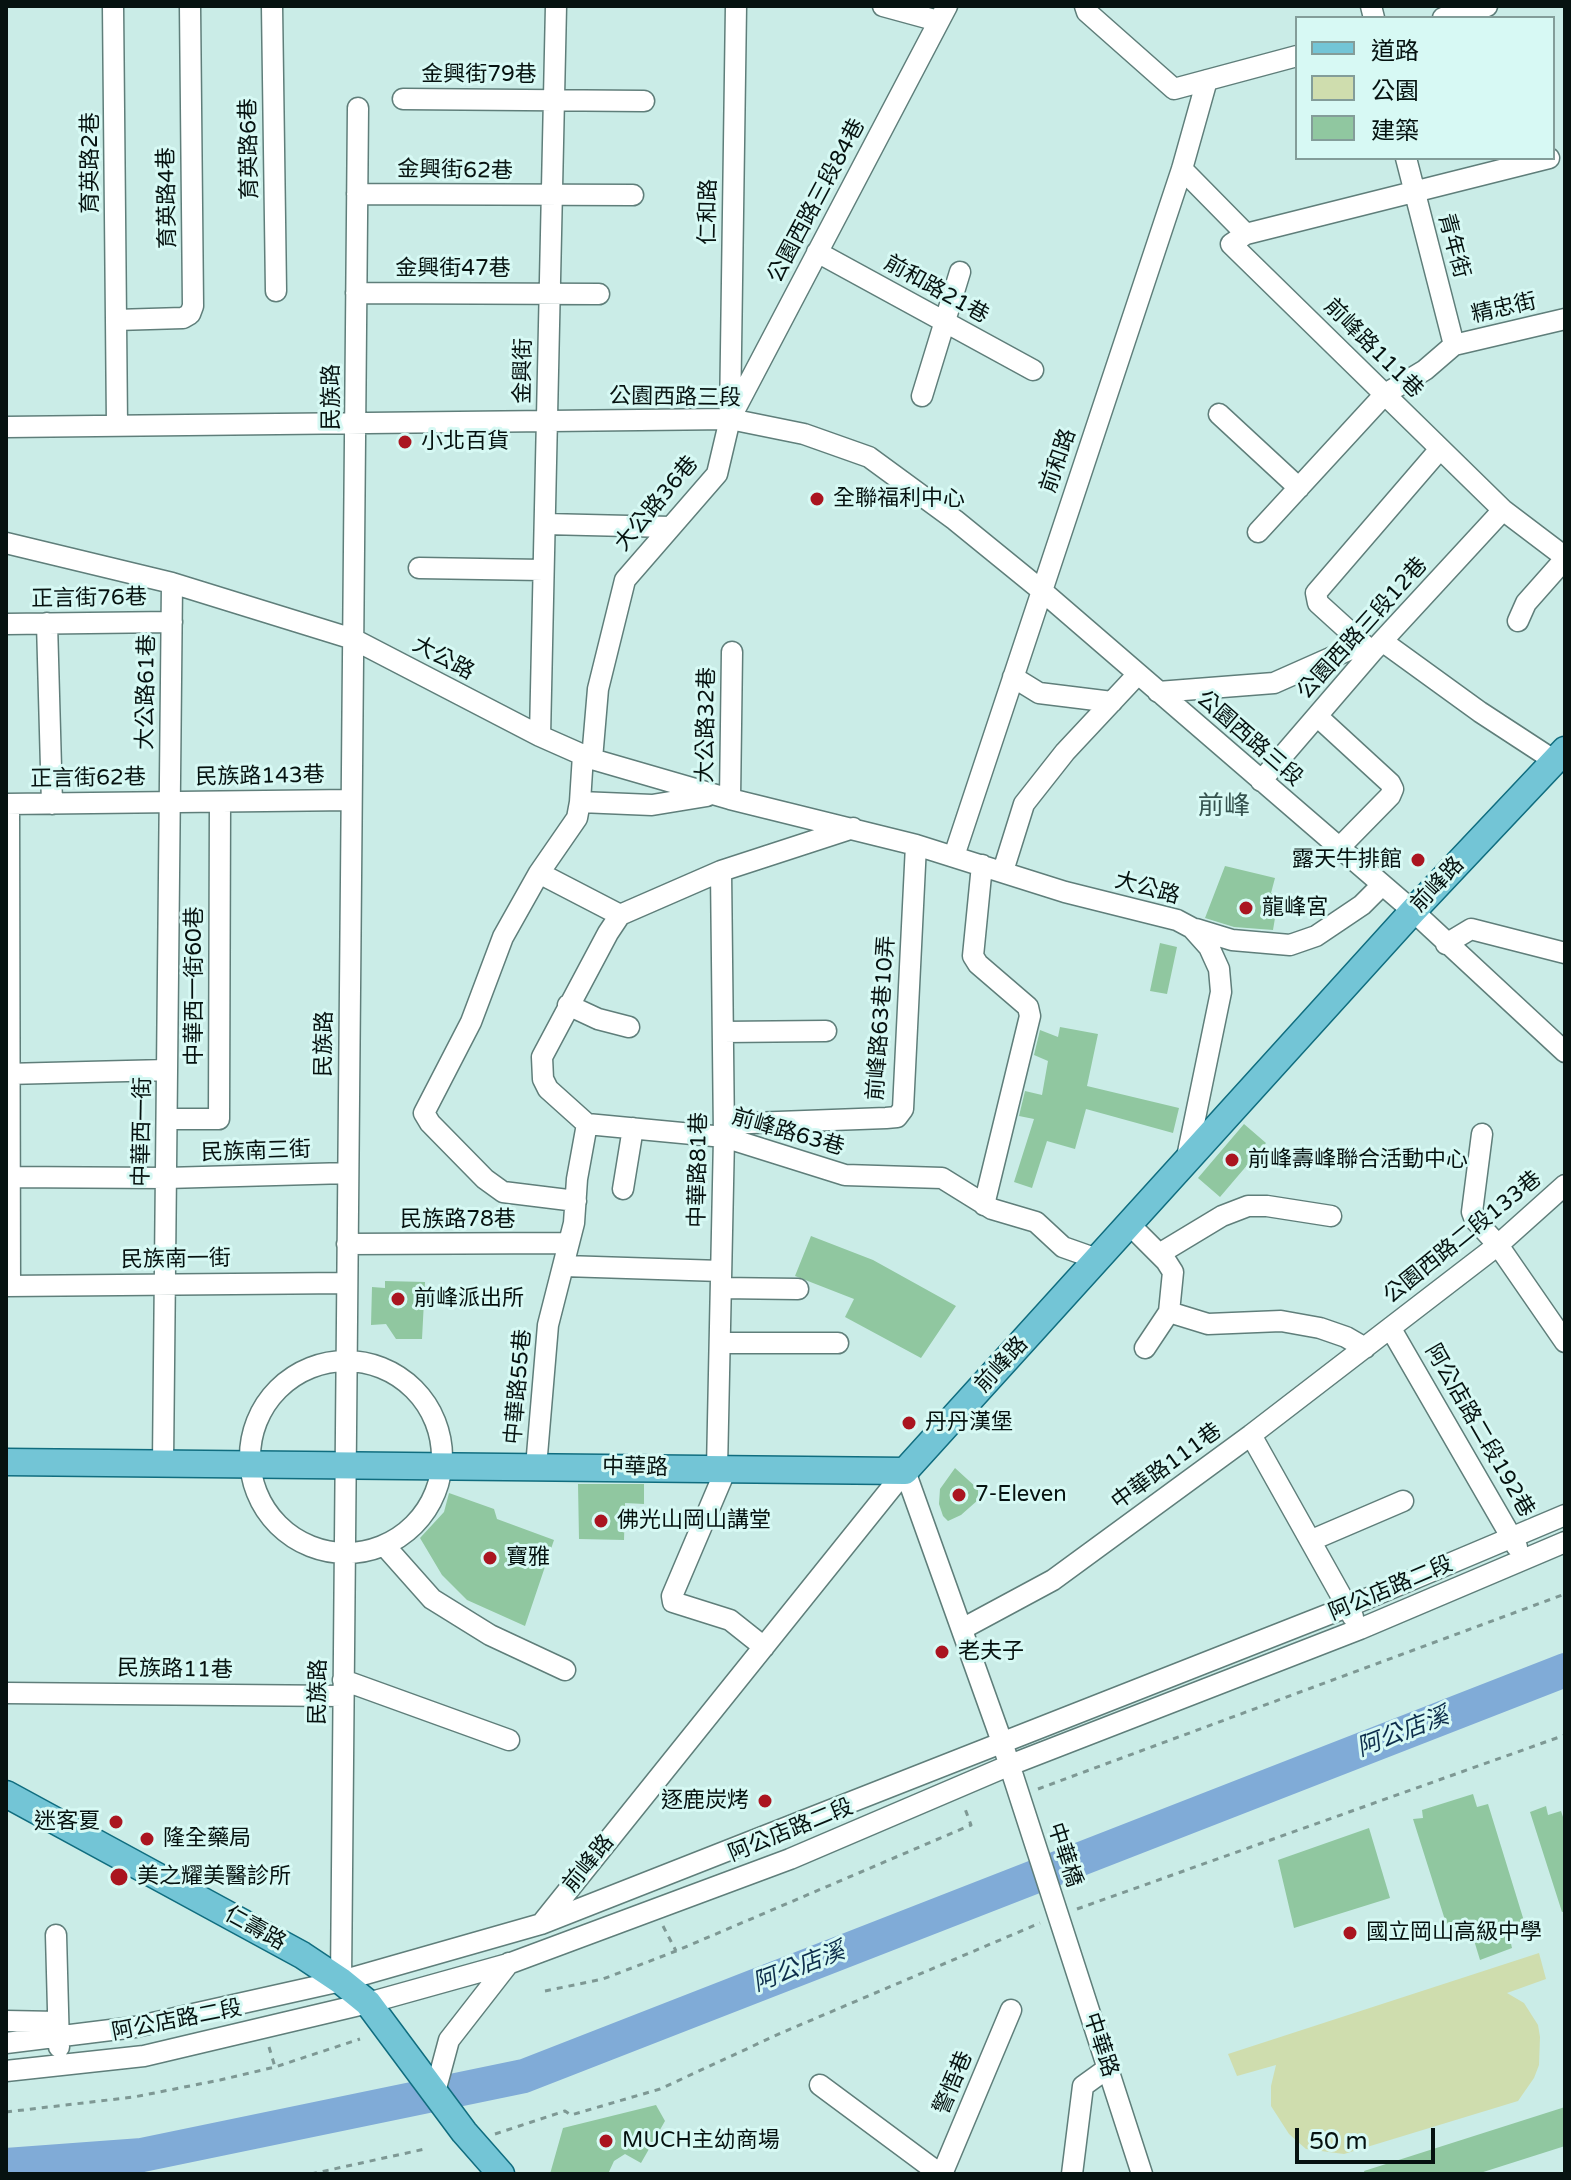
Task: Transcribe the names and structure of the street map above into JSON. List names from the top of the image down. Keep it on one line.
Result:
{"streets":{"main road":["前峰路","中華路","仁壽路"],"street":["金興街79巷","育英路6巷","育英路2巷","金興街62巷","育英路4巷","公園西路三段84巷","仁和路","青年街","金興街47巷","前和路21巷","精忠街","前峰路111巷","金興街","民族路","公園西路三段","前和路","大公路36巷","正言街76巷","公園西路三段12巷","大公路","大公路61巷","大公路32巷","民族路143巷","正言街62巷","中華西一街60巷","前峰路63巷10弄","中華西一街","前峰路63巷","民族南三街","中華路81巷","民族路78巷","公園西路二段133巷","民族南一街","中華路55巷","阿公店路二段192巷","中華路111巷","阿公店路二段","民族路11巷","中華橋","警悟巷"]},"crossings":[["金興街79巷","金興街"],["育英路2巷","育英路4巷"],["育英路2巷","公園西路三段"],["金興街62巷","金興街"],["金興街62巷","民族路"],["公園西路三段84巷","仁和路"],["公園西路三段84巷","前和路21巷"],["公園西路三段84巷","公園西路三段"],["公園西路三段84巷","大公路36巷"],["仁和路","公園西路三段"],["仁和路","大公路36巷"],["青年街","精忠街"],["金興街47巷","金興街"],["金興街47巷","民族路"],["前峰路111巷","公園西路三段12巷"],["金興街","公園西路三段"],["金興街","大公路"],["民族路","公園西路三段"],["民族路","大公路"],["民族路","民族路143巷"],["民族路","民族南三街"],["民族路","民族路78巷"],["民族路","民族南一街"],["民族路","中華路"],["民族路","阿公店路二段"],["民族路","民族路11巷"],["民族路","仁壽路"],["公園西路三段","前和路"],["公園西路三段","大公路36巷"],["公園西路三段","公園西路三段12巷"],["公園西路三段","前峰路"],["前和路","大公路"],["大公路36巷","大公路"],["正言街76巷","大公路61巷"],["大公路","大公路61巷"],["大公路","大公路32巷"],["大公路","前峰路"],["大公路","前峰路63巷10弄"],["大公路61巷","民族路143巷"],["大公路61巷","正言街62巷"],["大公路61巷","中華西一街"],["民族路143巷","正言街62巷"],["民族路143巷","中華西一街60巷"],["民族路143巷","中華西一街"],["正言街62巷","中華西一街"],["前峰路","前峰路63巷"],["前峰路","中華路"],["前峰路","阿公店路二段"],["前峰路","仁壽路"],["中華西一街60巷","中華西一街"],["前峰路63巷10弄","前峰路63巷"],["前峰路63巷10弄","中華路81巷"],["中華西一街","民族南三街"],["中華西一街","民族南一街"],["中華西一街","中華路"],["前峰路63巷","中華路81巷"],["前峰路63巷","中華路55巷"],["中華路81巷","中華路"],["民族路78巷","中華路55巷"],["公園西路二段133巷","阿公店路二段192巷"],["公園西路二段133巷","中華路111巷"],["中華路55巷","中華路"],["阿公店路二段192巷","中華路111巷"],["阿公店路二段192巷","阿公店路二段"],["中華路","中華橋"],["阿公店路二段","仁壽路"]],"districts":["前峰"],"water":["阿公店溪"],"places":["小北百貨","全聯福利中心","露天牛排館","龍峰宮","前峰壽峰聯合活動中心","前峰派出所","丹丹漢堡","7-Eleven","佛光山岡山講堂","寶雅","老夫子","逐鹿炭烤","迷客夏","隆全藥局","美之耀美醫診所","國立岡山高級中學","MUCH主幼商場"],"legend":["道路","公園","建築"],"scale_bar":"50 m"}
